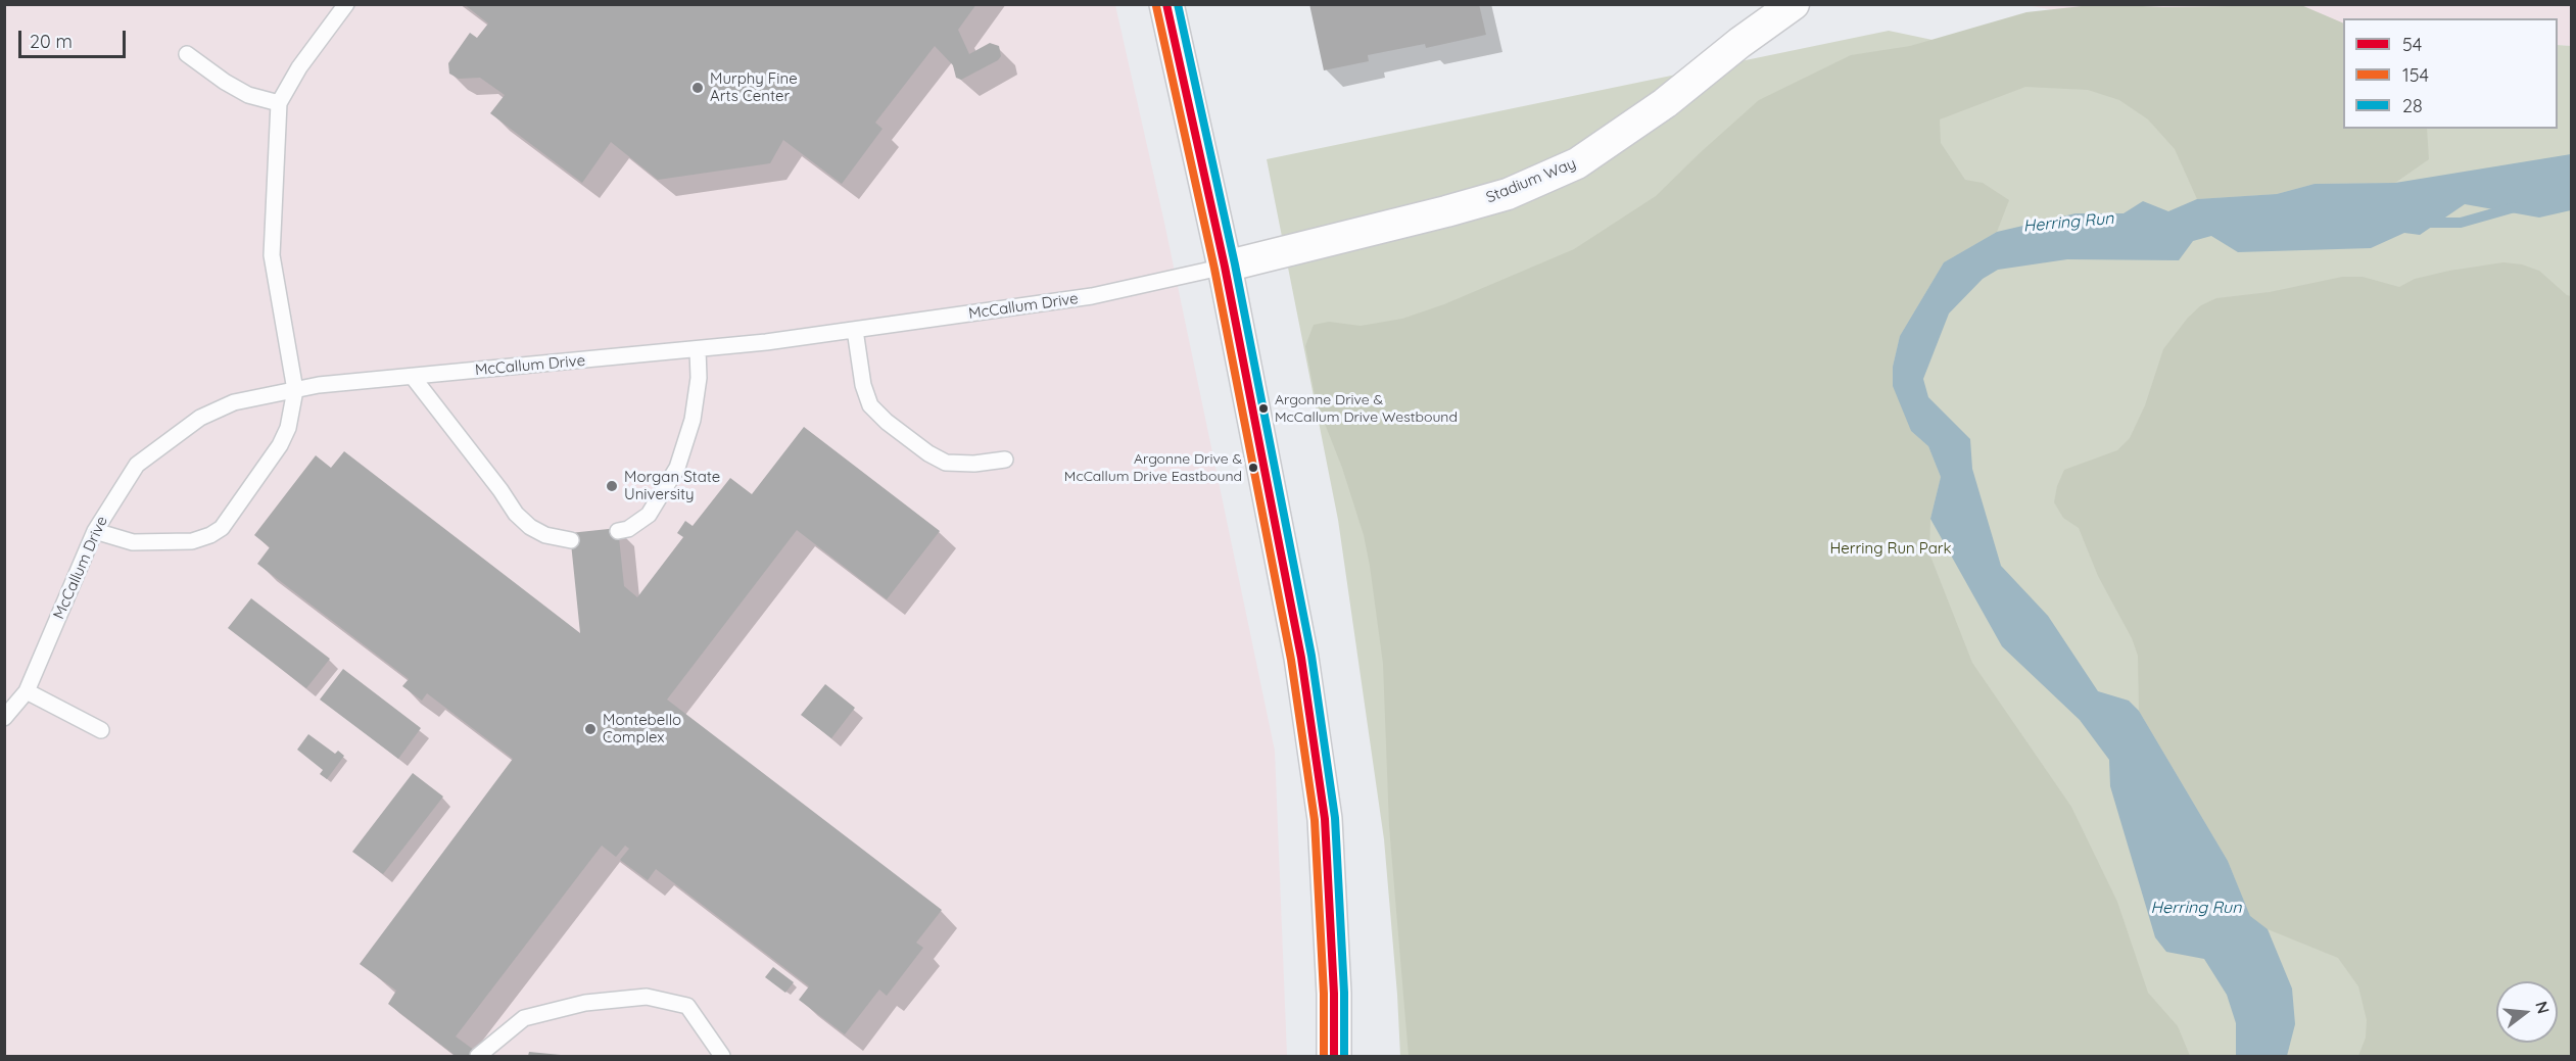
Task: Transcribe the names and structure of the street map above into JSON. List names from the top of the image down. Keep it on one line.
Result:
{"streets":{"street":["Stadium Way"],"lane":["McCallum Drive"]},"crossings":[["Stadium Way","McCallum Drive"]],"water":["Herring Run"],"parks":["Herring Run Park"],"places":["Murphy Fine Arts Center","Argonne Drive & McCallum Drive Westbound","Argonne Drive & McCallum Drive Eastbound","Morgan State University","Montebello Complex"],"lines":["transit line 54","transit line 28","transit line 154"],"legend":["54","154","28"],"scale_bar":"20 m","north":"right"}
